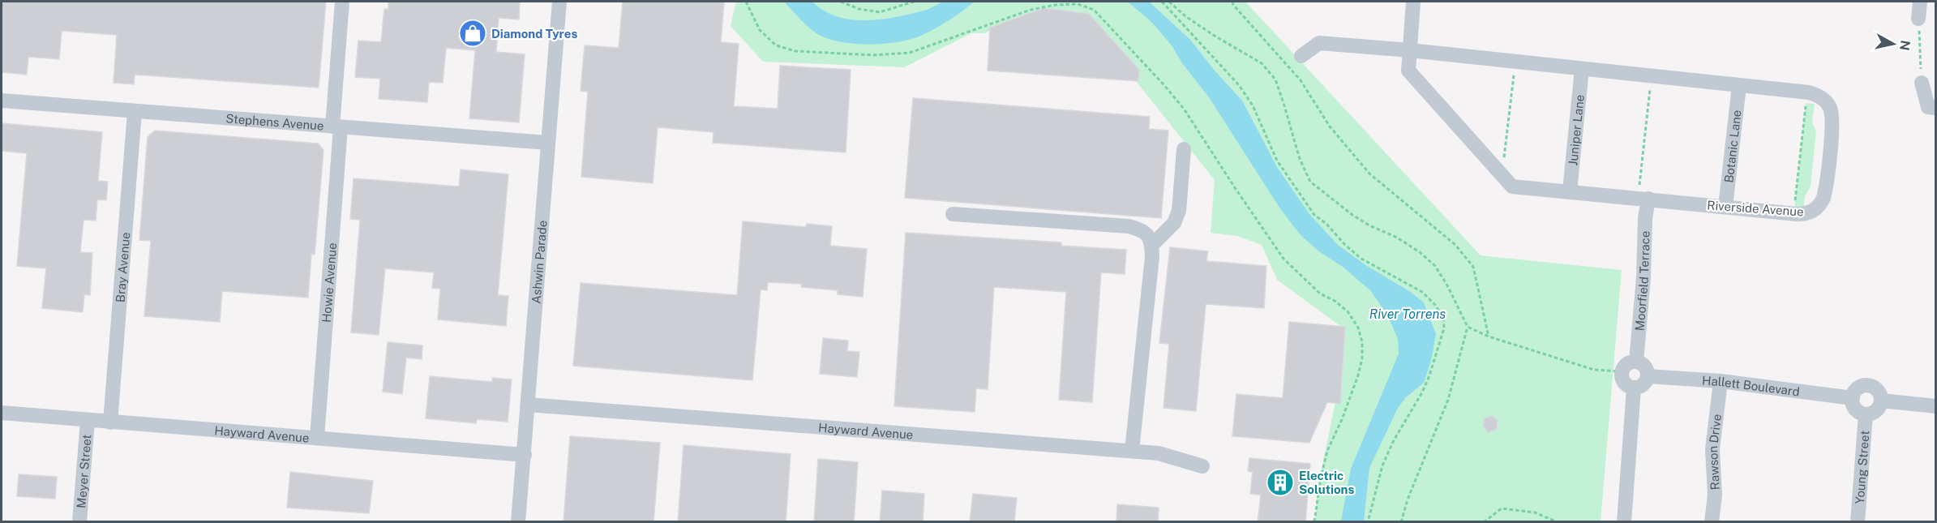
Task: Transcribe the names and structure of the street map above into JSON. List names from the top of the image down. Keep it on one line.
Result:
{"streets":{"street":["Stephens Avenue","Juniper Lane","Botanic Lane","Riverside Avenue","Ashwin Parade","Bray Avenue","Moorfield Terrace","Howie Avenue","Hallett Boulevard","Hayward Avenue","Rawson Drive","Young Street","Meyer Street"]},"crossings":[["Stephens Avenue","Ashwin Parade"],["Stephens Avenue","Bray Avenue"],["Stephens Avenue","Howie Avenue"],["Juniper Lane","Riverside Avenue"],["Botanic Lane","Riverside Avenue"],["Riverside Avenue","Moorfield Terrace"],["Ashwin Parade","Hayward Avenue"],["Bray Avenue","Hayward Avenue"],["Moorfield Terrace","Hallett Boulevard"],["Howie Avenue","Hayward Avenue"],["Hallett Boulevard","Rawson Drive"],["Hallett Boulevard","Young Street"],["Hayward Avenue","Meyer Street"]],"water":["River Torrens"],"places":{"shop":["Diamond Tyres"],"building":["Electric Solutions"]},"north":"right"}
